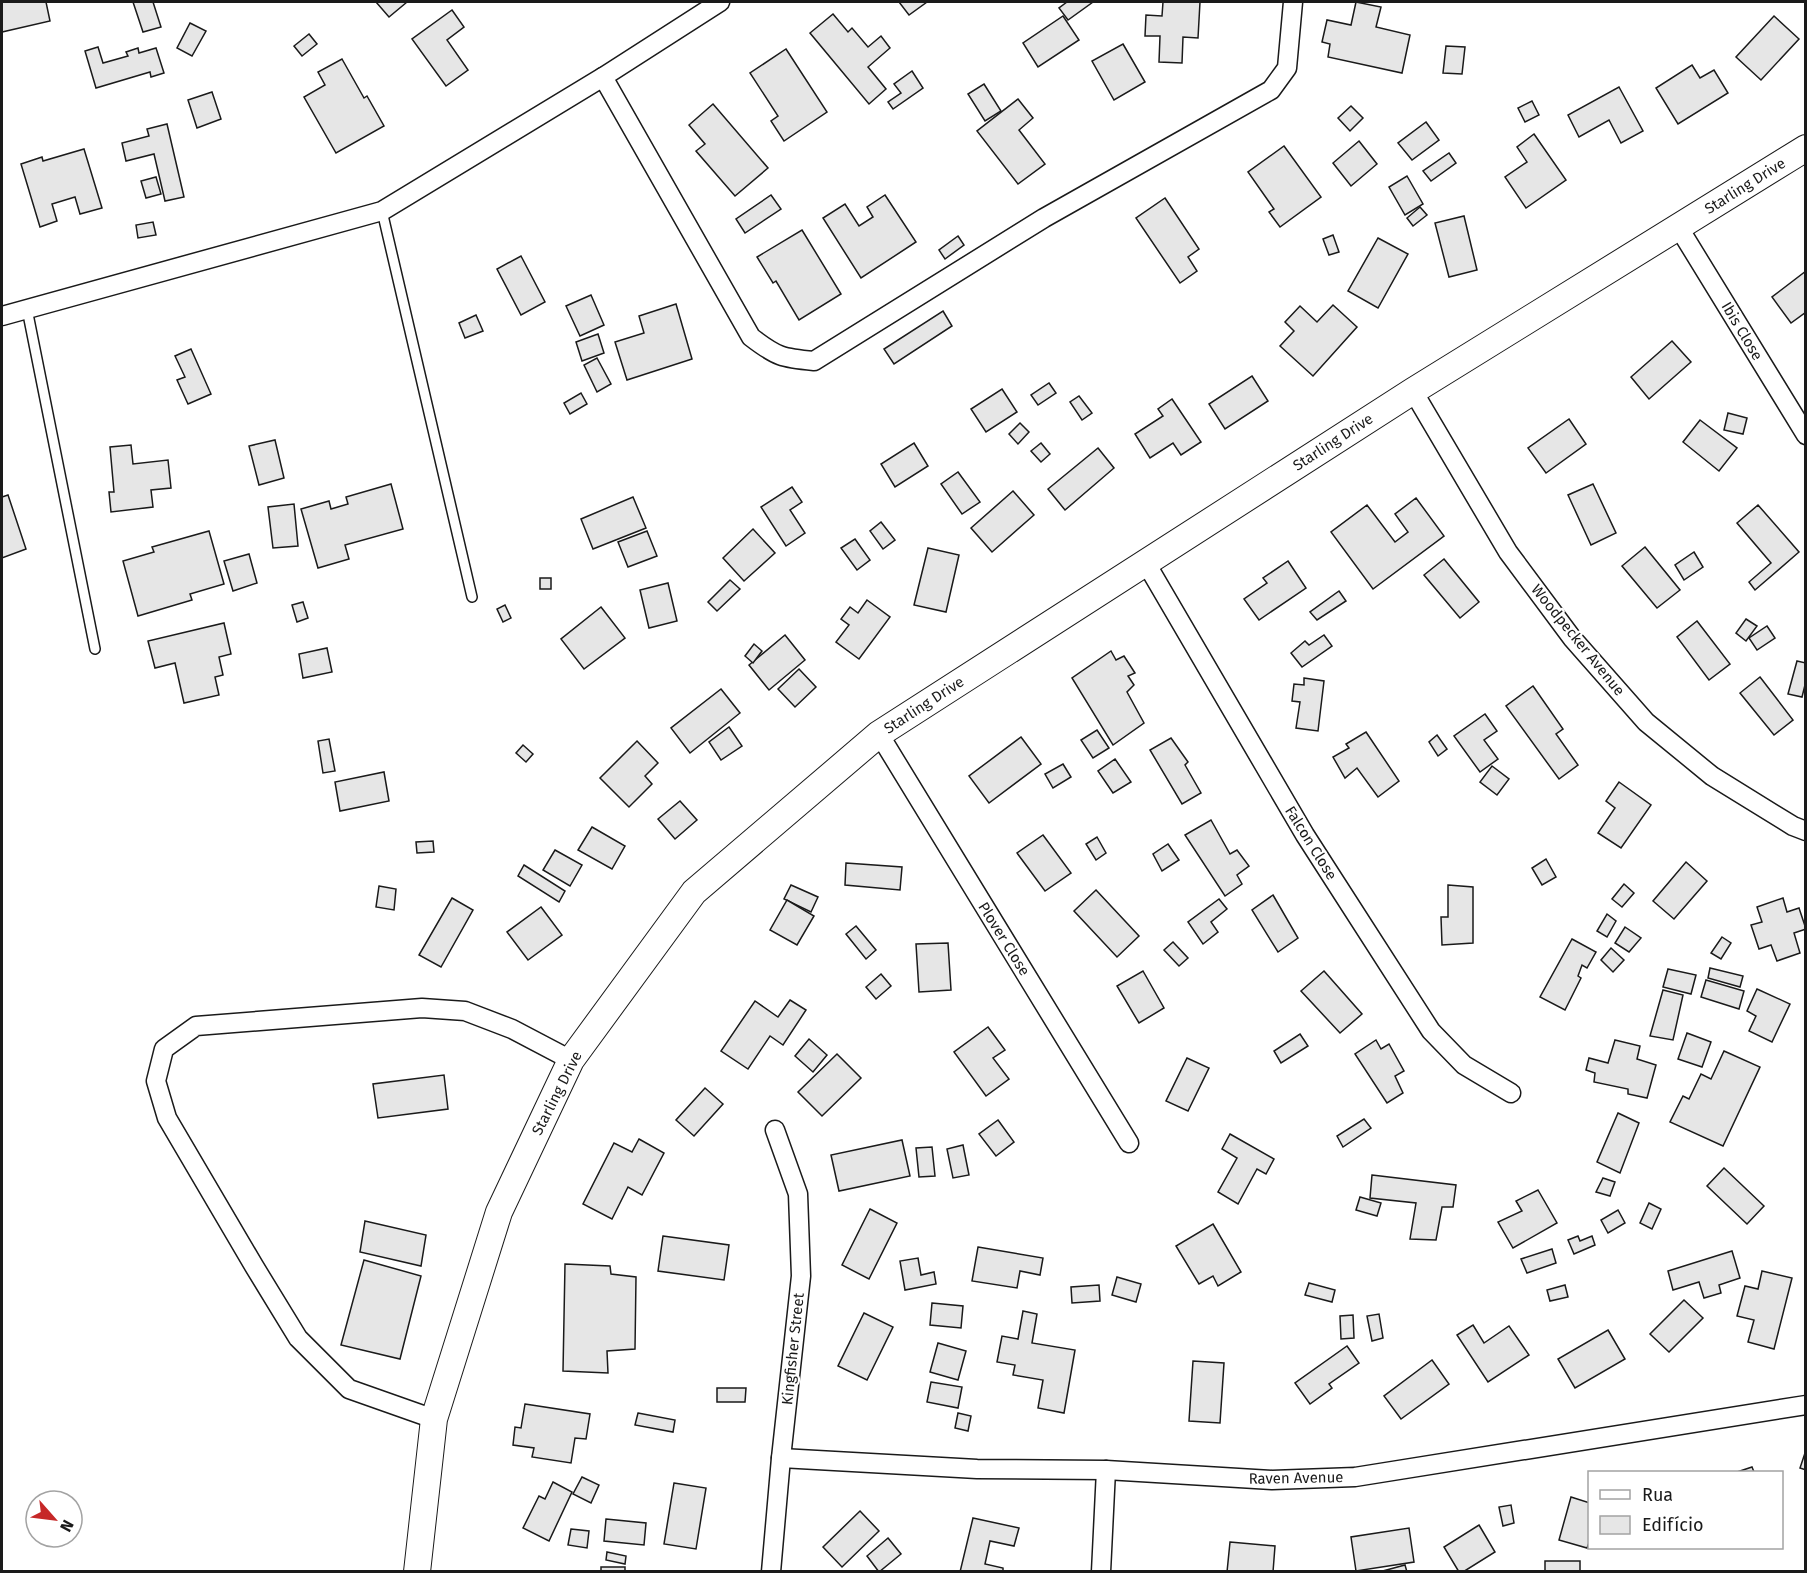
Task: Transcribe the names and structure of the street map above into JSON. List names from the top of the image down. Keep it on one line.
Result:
{"streets":{"street":["Starling Drive","Ibis Close","Woodpecker Avenue","Falcon Close","Plover Close","Kingfisher Street","Raven Avenue"]},"crossings":[["Starling Drive","Ibis Close"],["Starling Drive","Woodpecker Avenue"],["Starling Drive","Falcon Close"],["Starling Drive","Plover Close"],["Kingfisher Street","Raven Avenue"]],"legend":["Rua","Edifício"],"north":"bottom right"}
